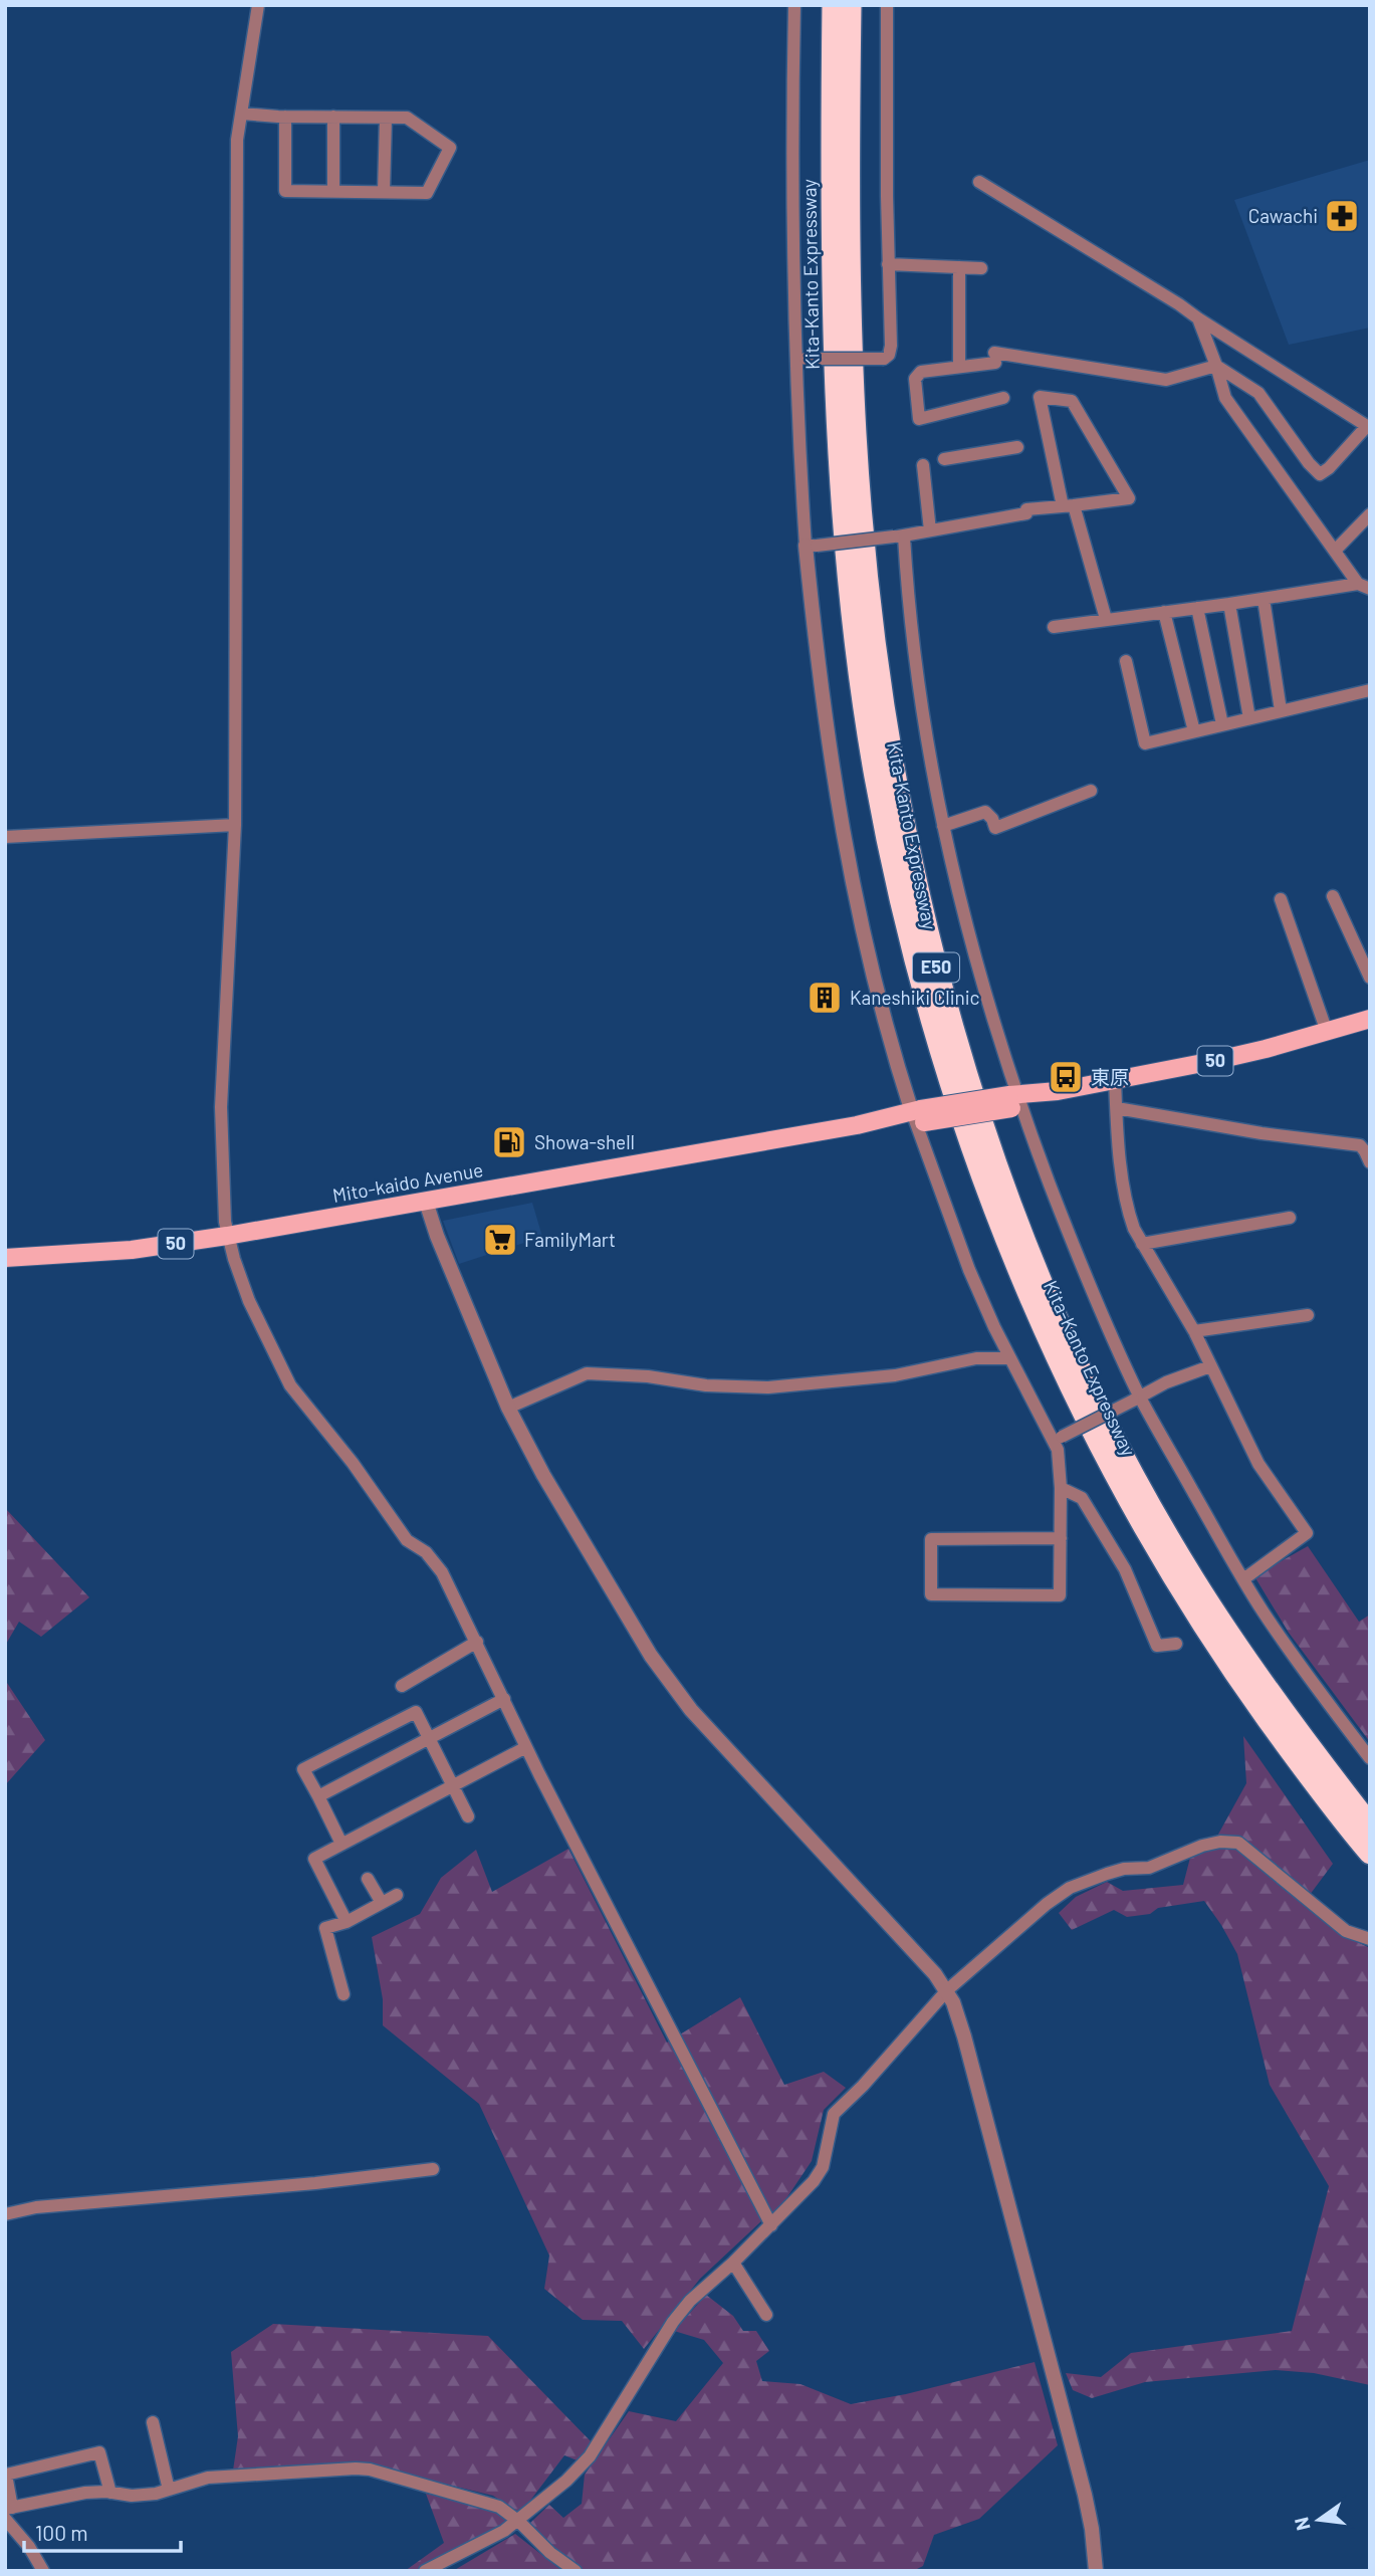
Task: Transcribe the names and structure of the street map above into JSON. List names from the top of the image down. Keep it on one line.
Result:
{"streets":{"highway":["Kita-Kanto Expressway","E50"],"main road":["50","Mito-kaido Avenue"]},"places":{"pharmacy":["Cawachi"],"building":["Kaneshiki Clinic"],"bus stop":["東原"],"fuel station":["Showa-shell"],"supermarket":["FamilyMart"]},"scale_bar":"100 m","north":"left"}
